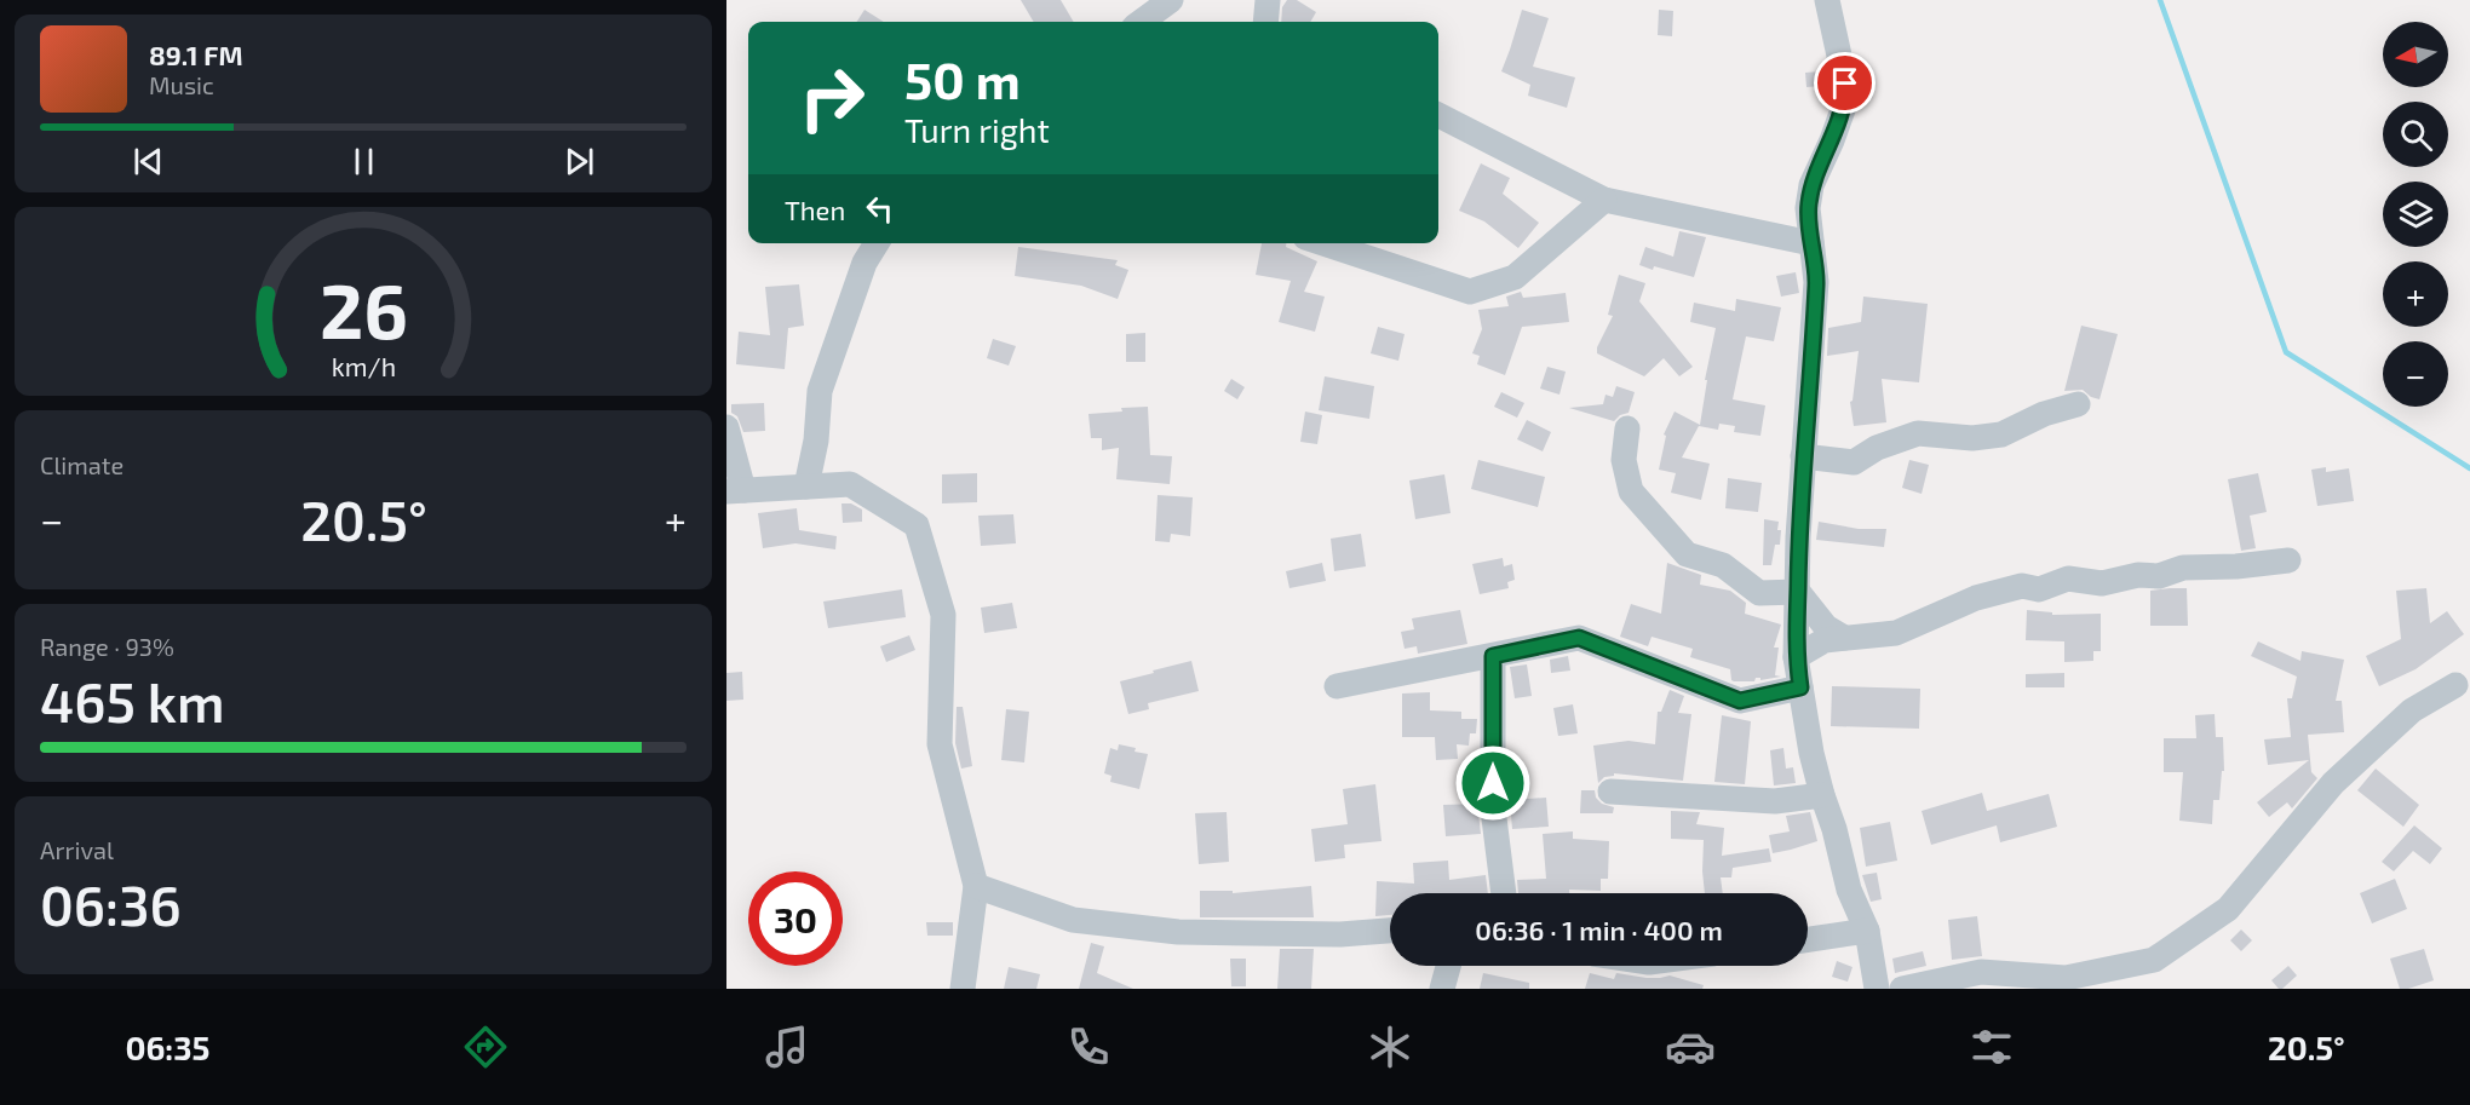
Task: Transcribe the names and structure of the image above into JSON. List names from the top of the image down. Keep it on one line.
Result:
{"north":"left","page":{"map_buttons":["+","−"],"turn":["50 m","Turn right"],"song":["89.1 FM","Music"],"then":"Then","tile":["Climate",["Range · 93%","465 km"],["Arrival","06:36"]],"heat":["−","20.5°","+"],"limit":"30","trip":"06:36 · 1 min · 400 m","tabs":["06:35","20.5°"],"gauge":["26","km/h"]}}
